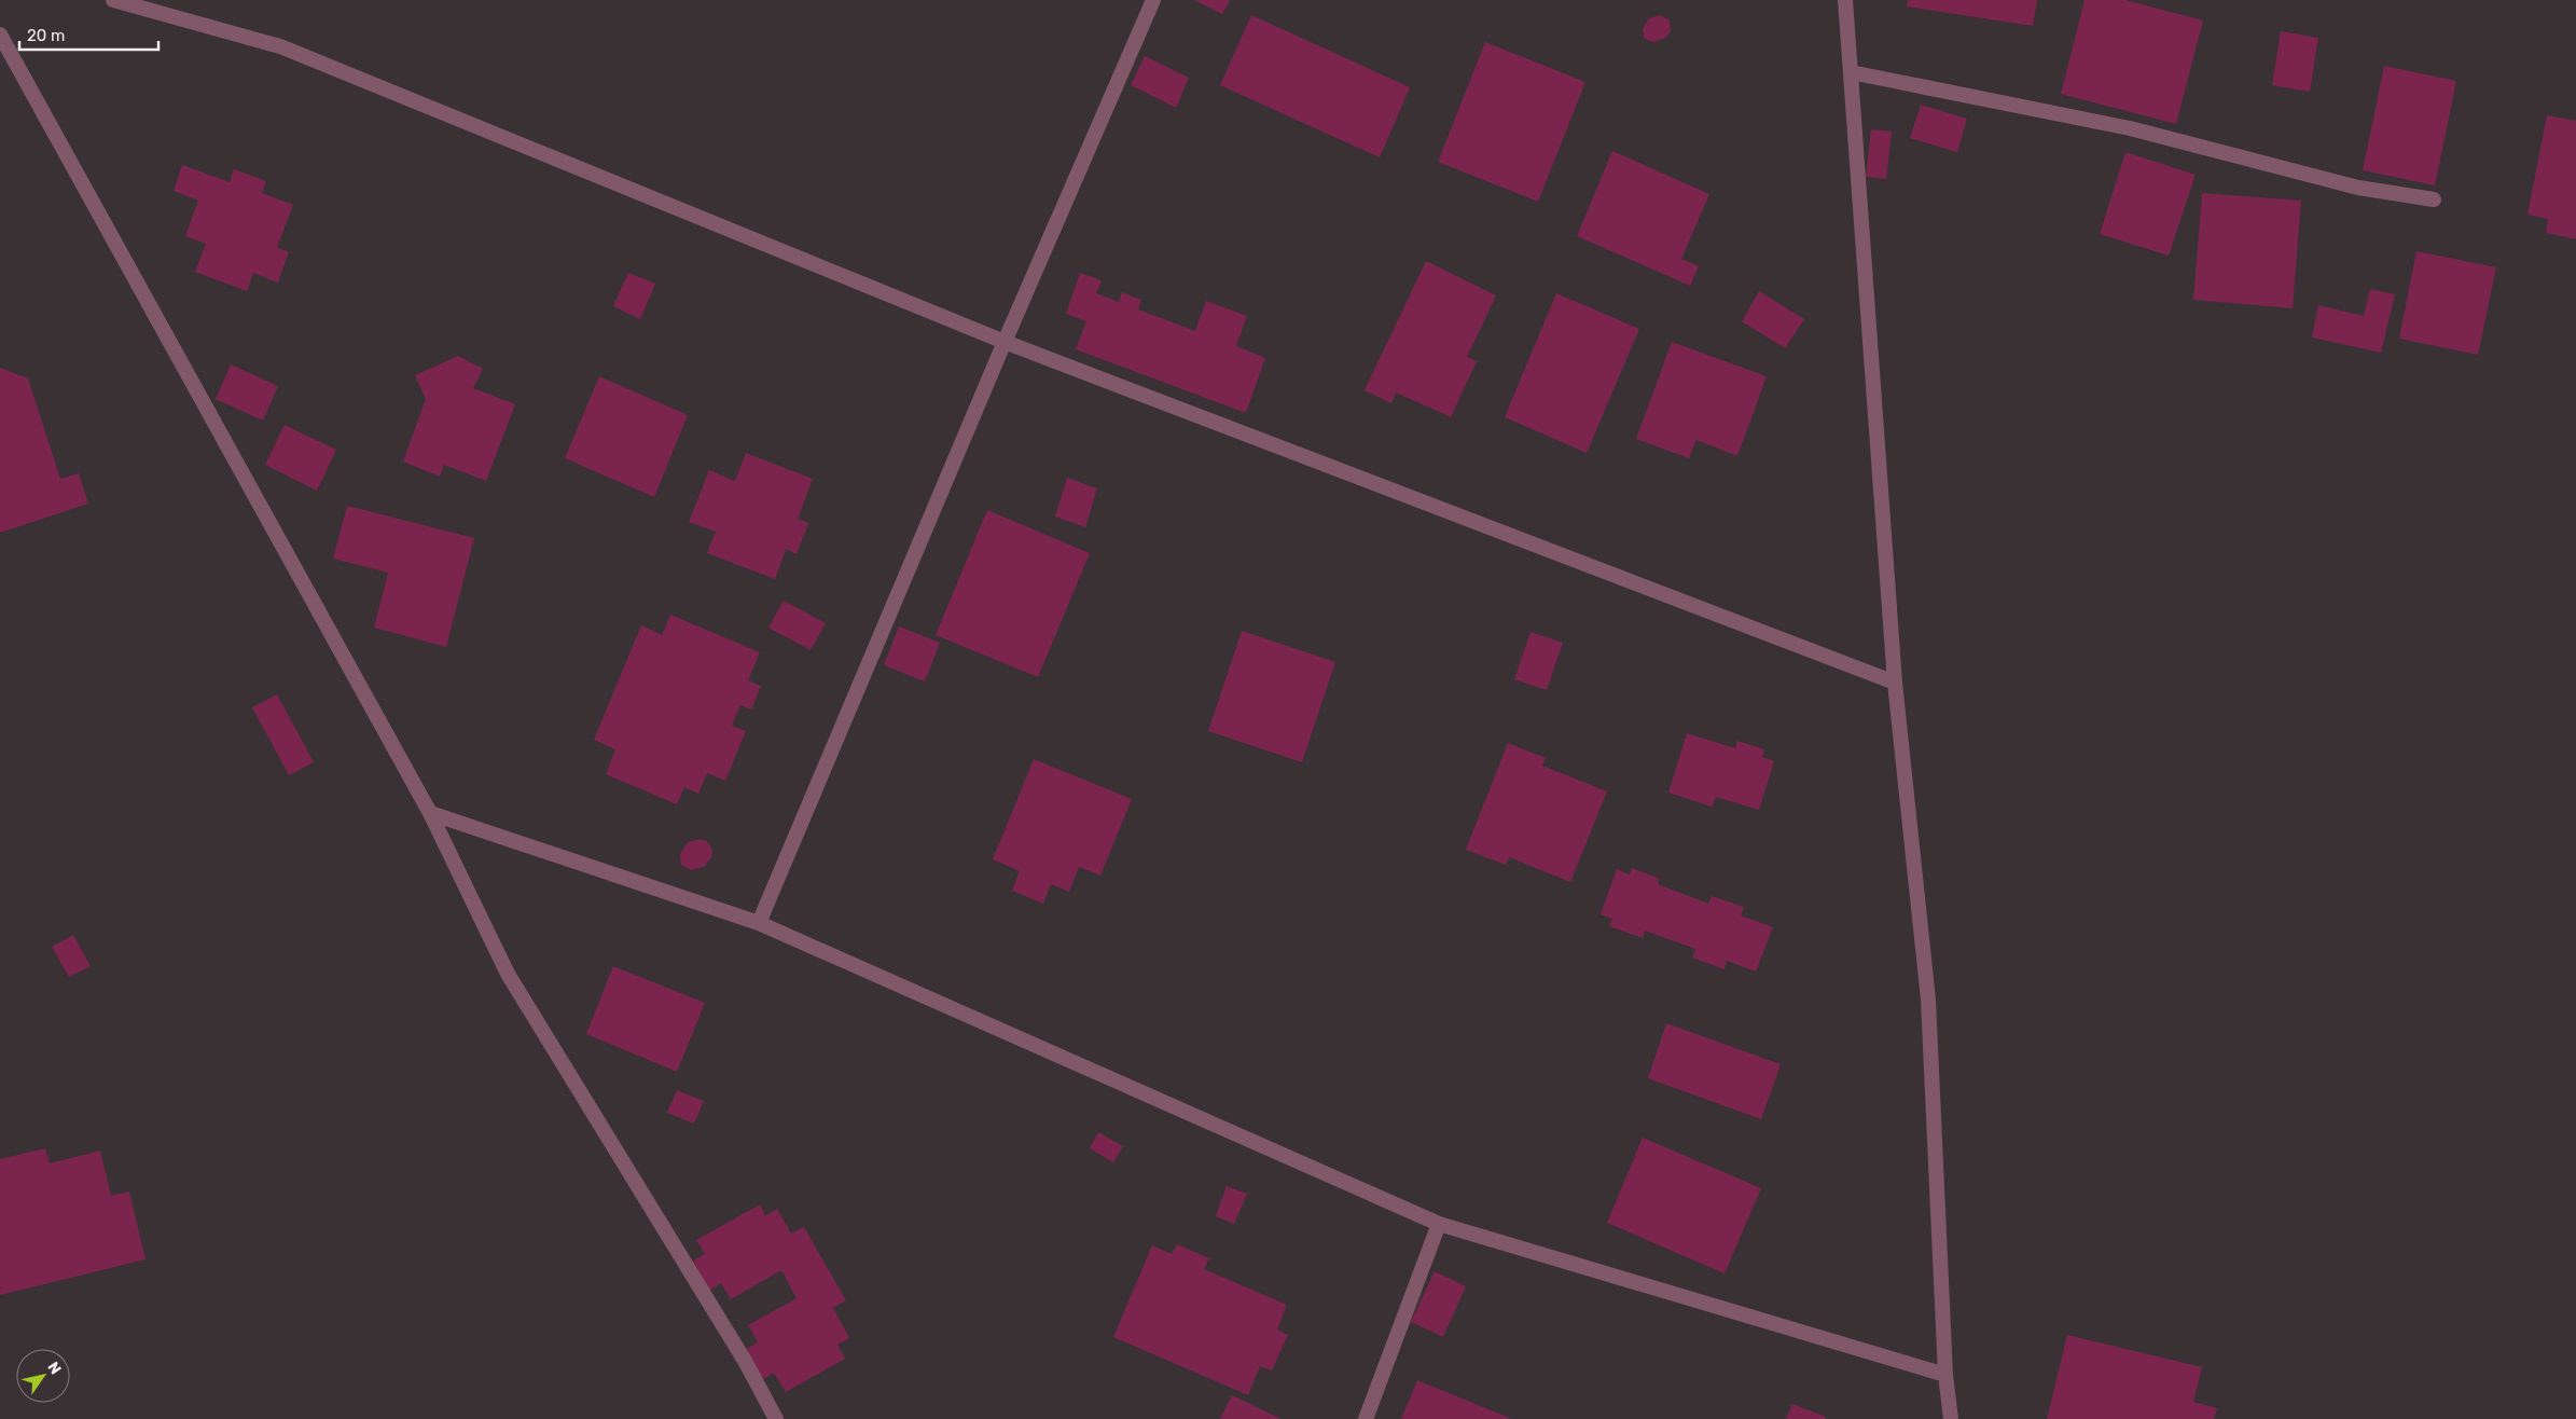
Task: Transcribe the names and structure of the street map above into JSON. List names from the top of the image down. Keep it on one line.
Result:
{"scale_bar":"20 m","north":"top right"}
